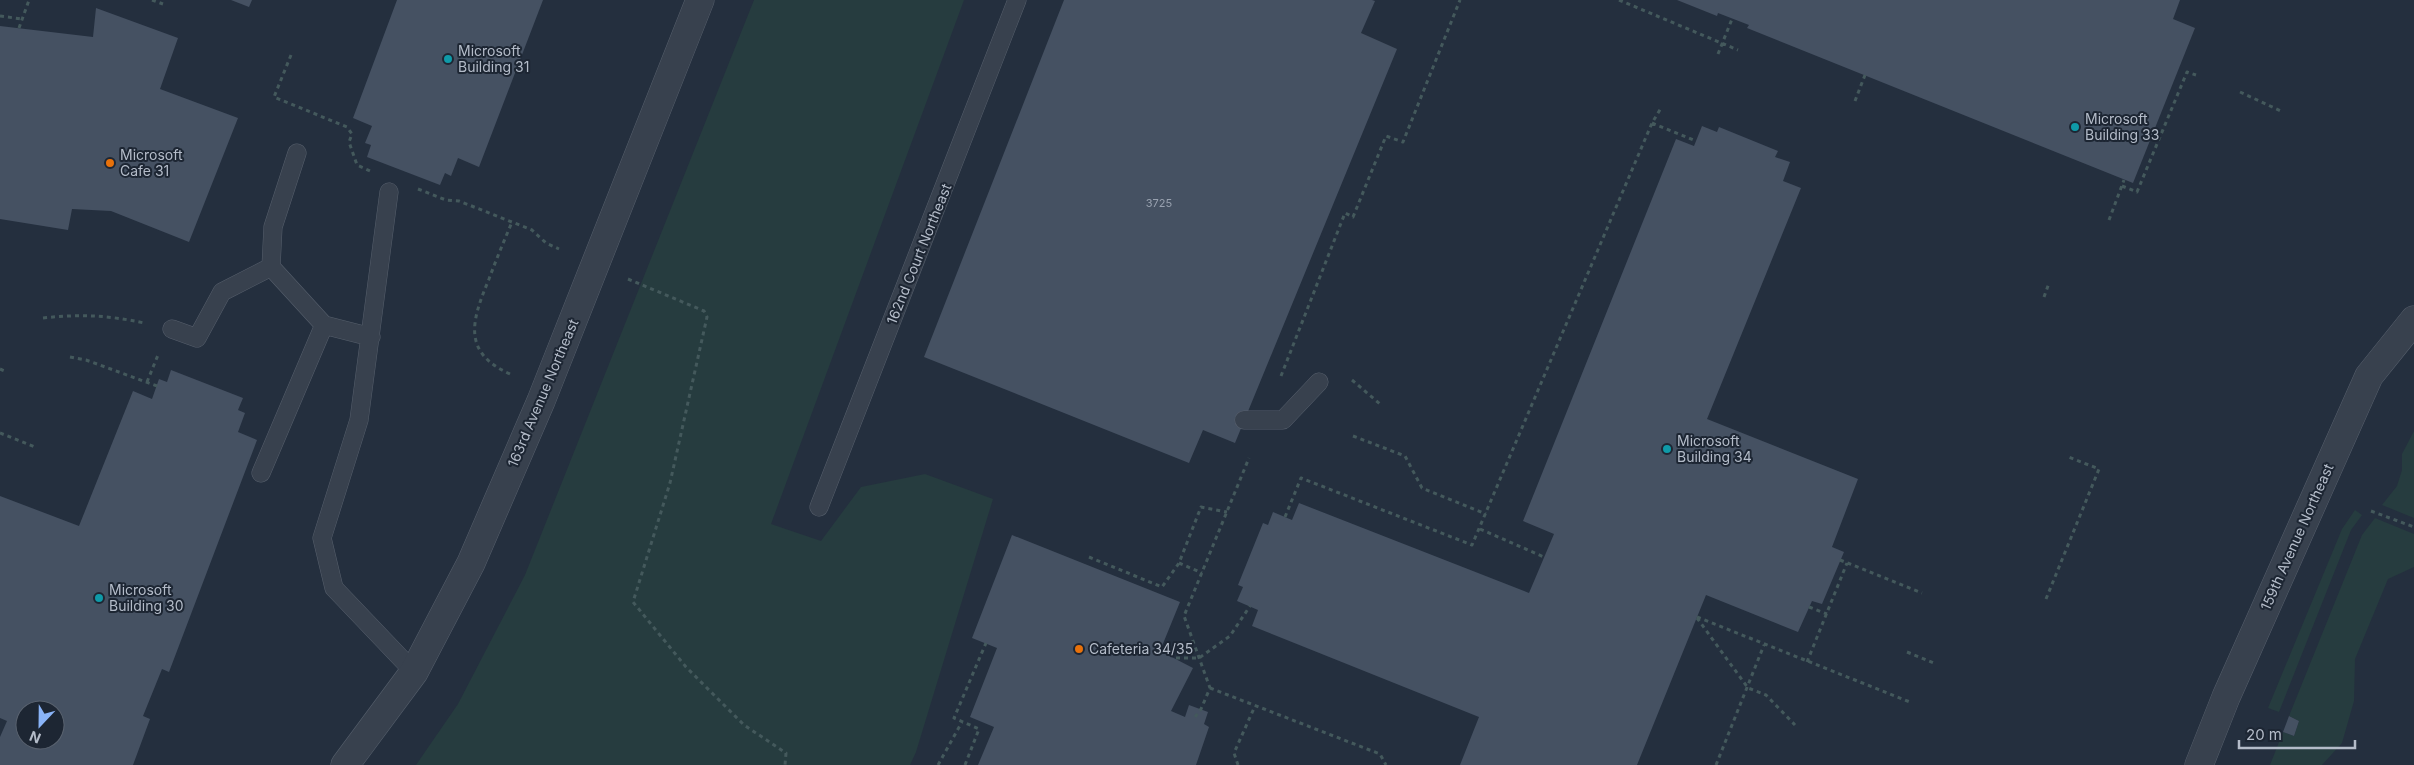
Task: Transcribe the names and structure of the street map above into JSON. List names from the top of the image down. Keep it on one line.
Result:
{"streets":{"street":["163rd Avenue Northeast","159th Avenue Northeast"],"lane":["162nd Court Northeast"]},"places":["Microsoft Building 31","Microsoft Building 33","Microsoft Cafe 31","Microsoft Building 34","Microsoft Building 30","Cafeteria 34/35"],"house_numbers":["3725"],"scale_bar":"20 m","north":"bottom"}
